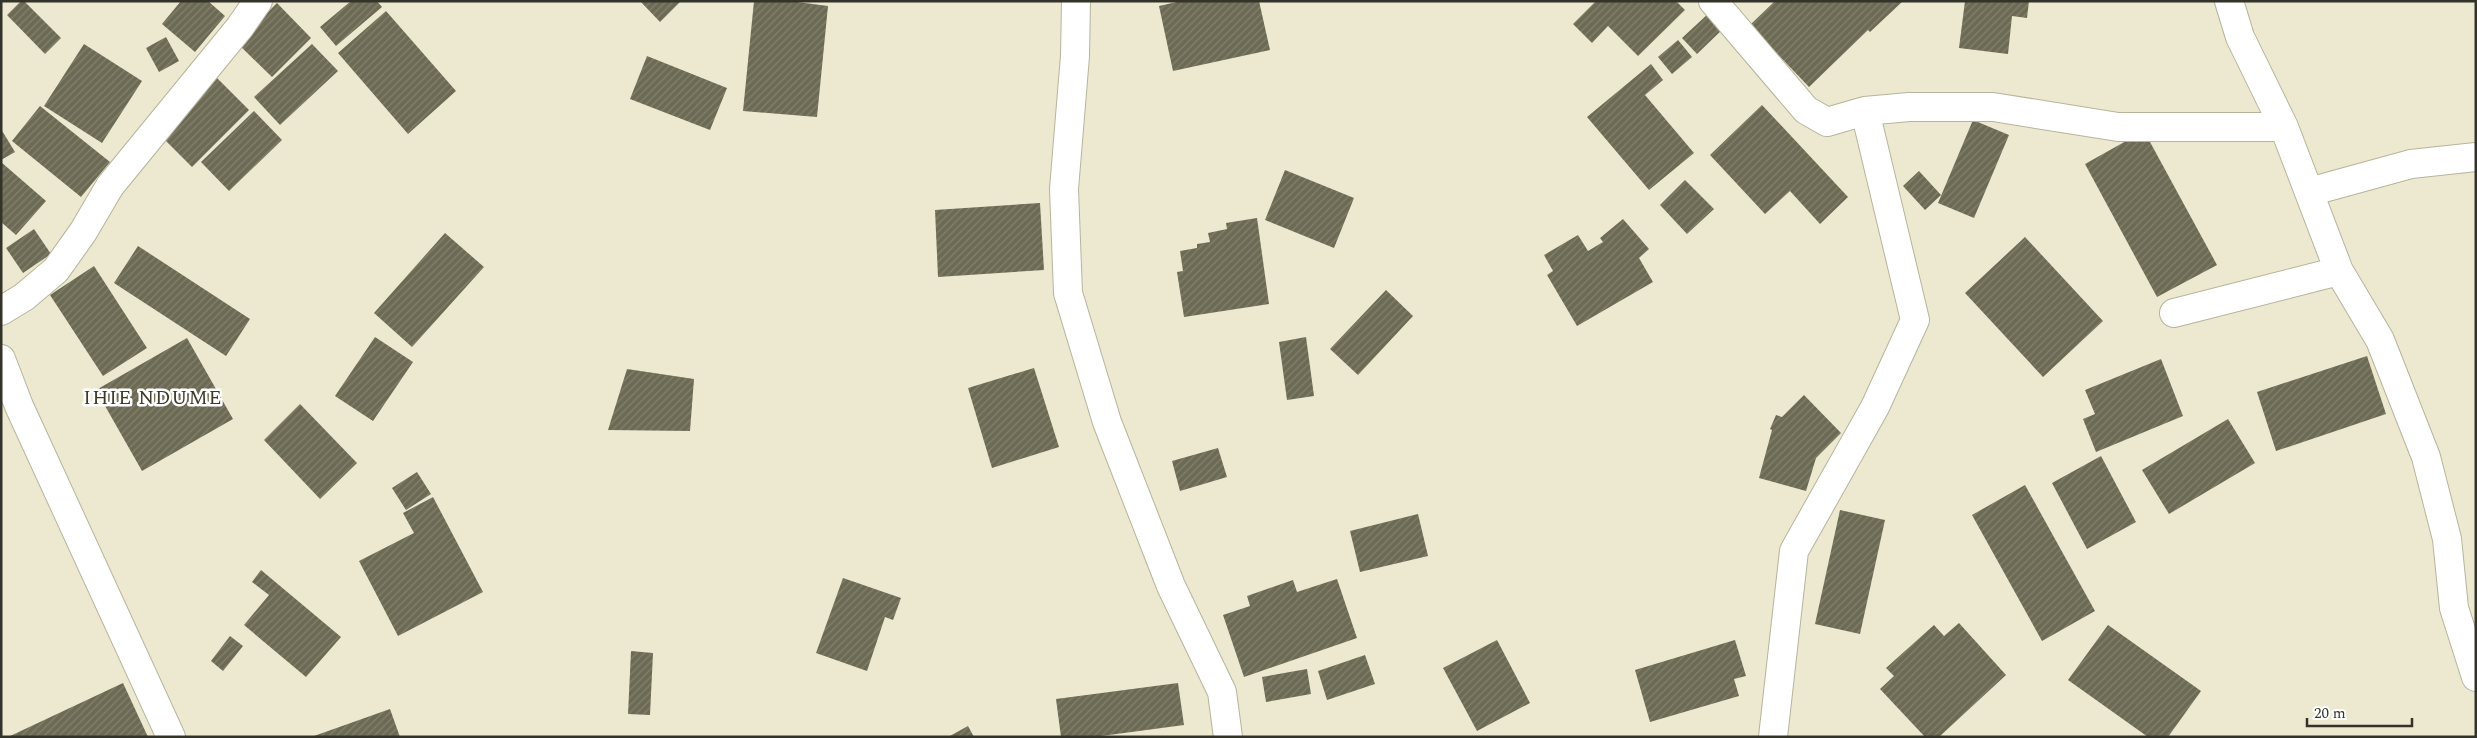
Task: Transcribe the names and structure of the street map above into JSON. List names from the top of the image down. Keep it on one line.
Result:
{"districts":["IHIE NDUME"],"scale_bar":"20 m"}
